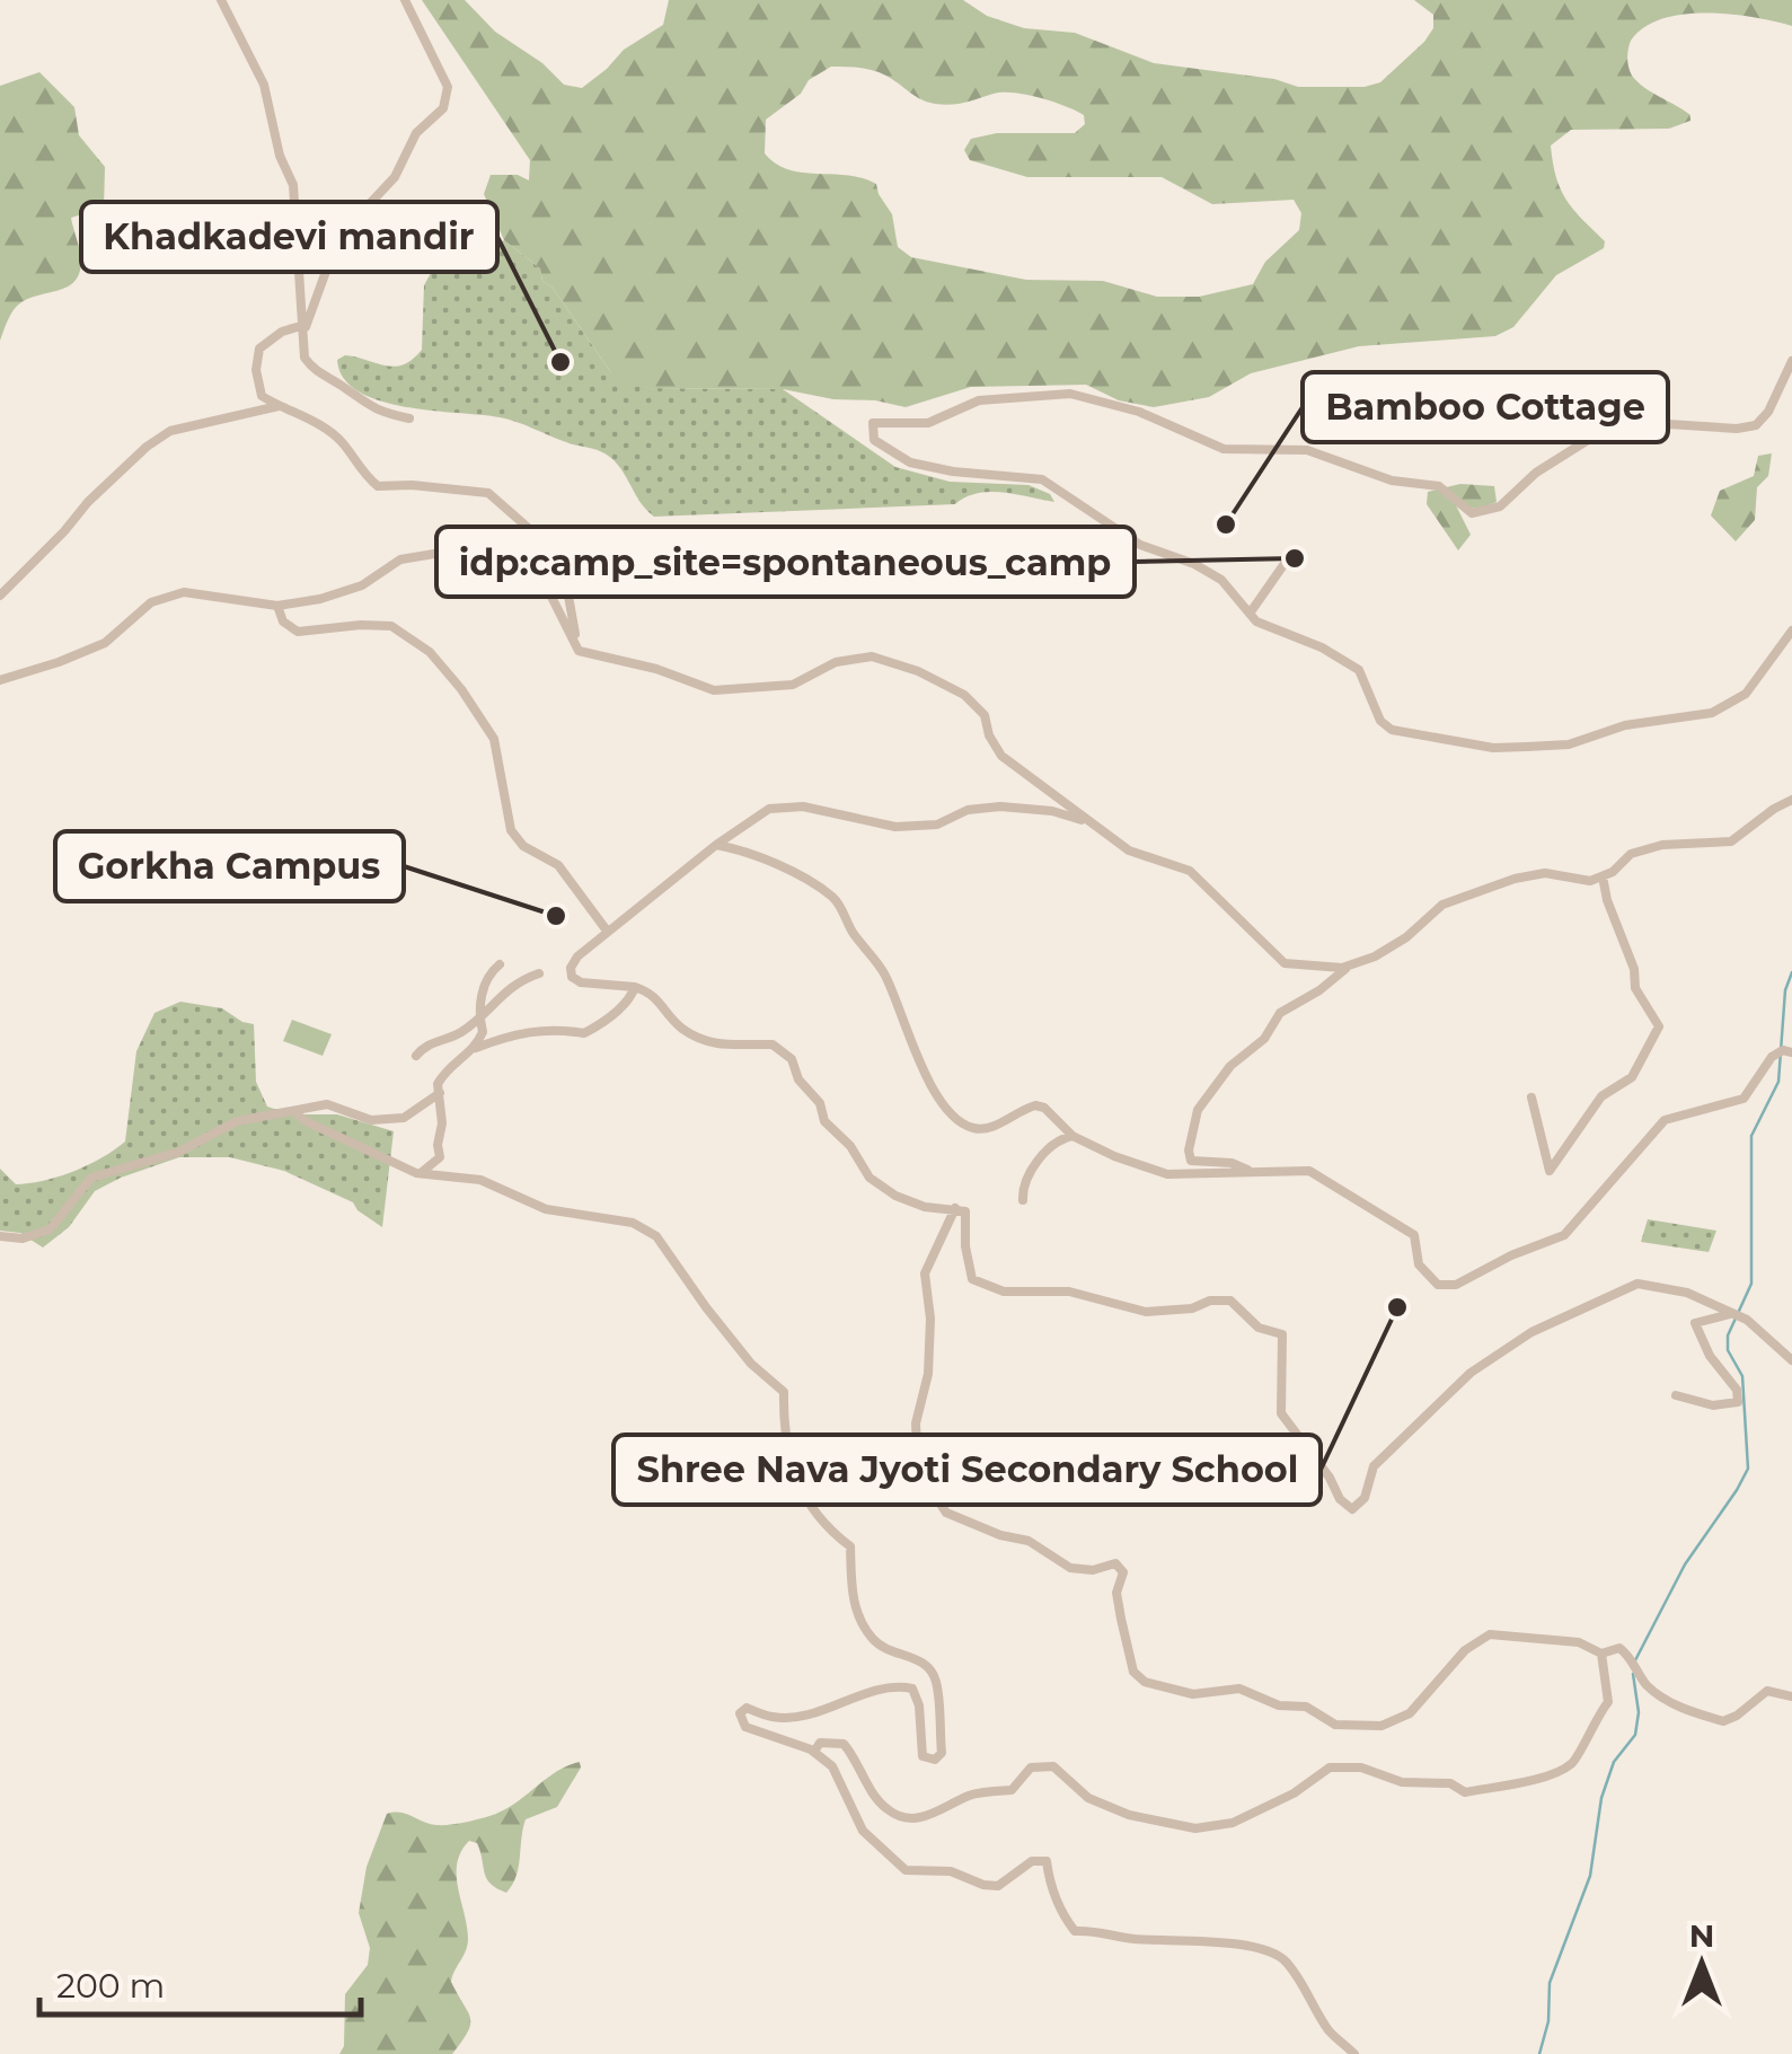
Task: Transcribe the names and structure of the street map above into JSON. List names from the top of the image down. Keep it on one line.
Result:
{"places":["Khadkadevi mandir","Bamboo Cottage","idp:camp_site=spontaneous_camp","Gorkha Campus","Shree Nava Jyoti Secondary School"],"scale_bar":"200 m","north":"top"}
